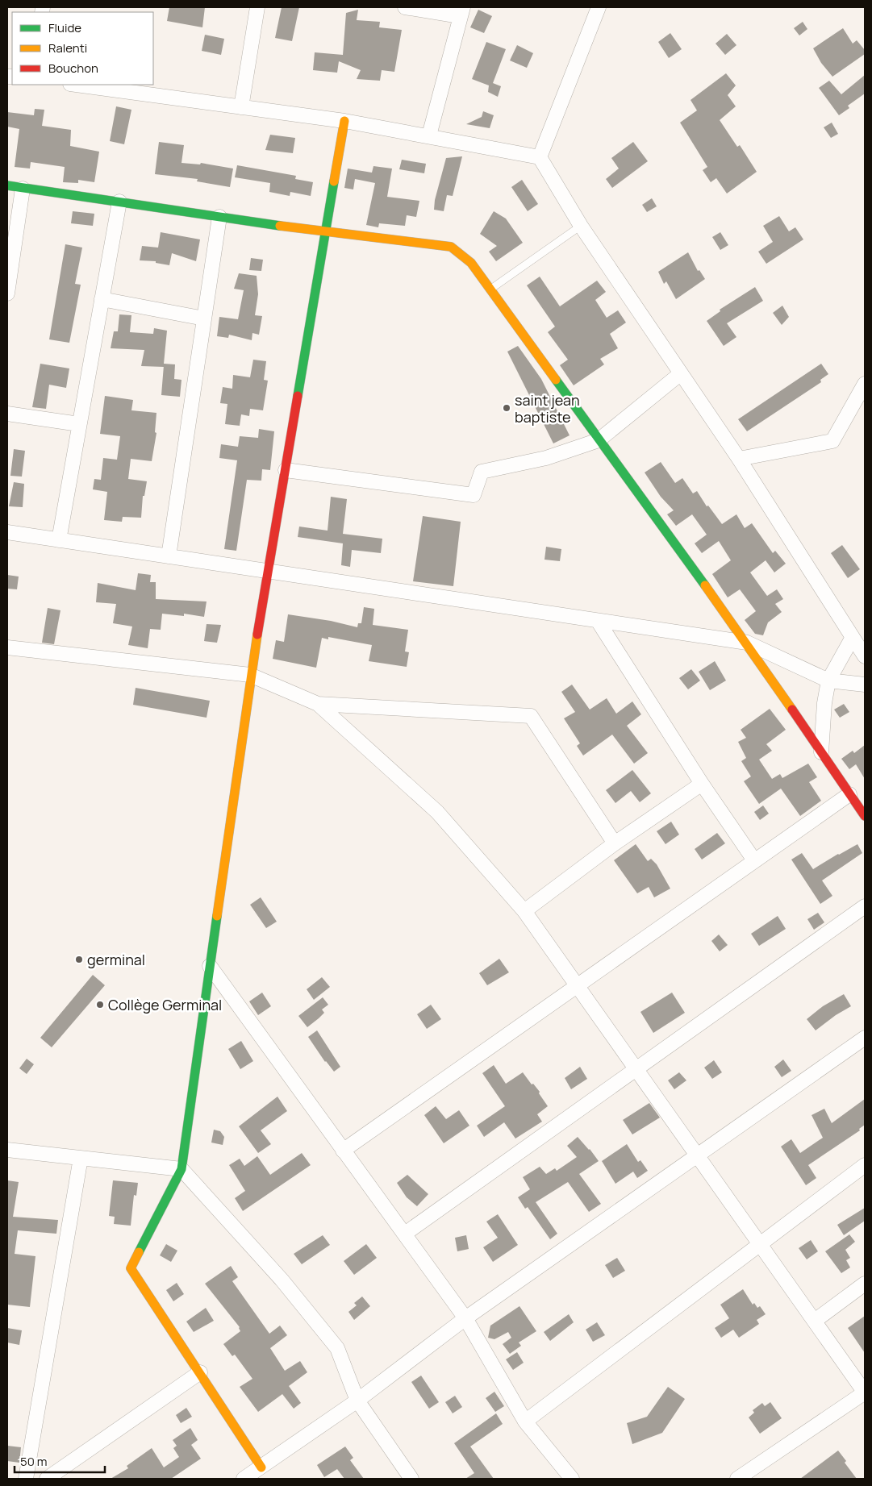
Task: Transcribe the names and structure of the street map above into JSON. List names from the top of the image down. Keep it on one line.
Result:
{"places":["saint jean baptiste","germinal","Collège Germinal"],"legend":["Fluide","Ralenti","Bouchon"],"scale_bar":"50 m"}
